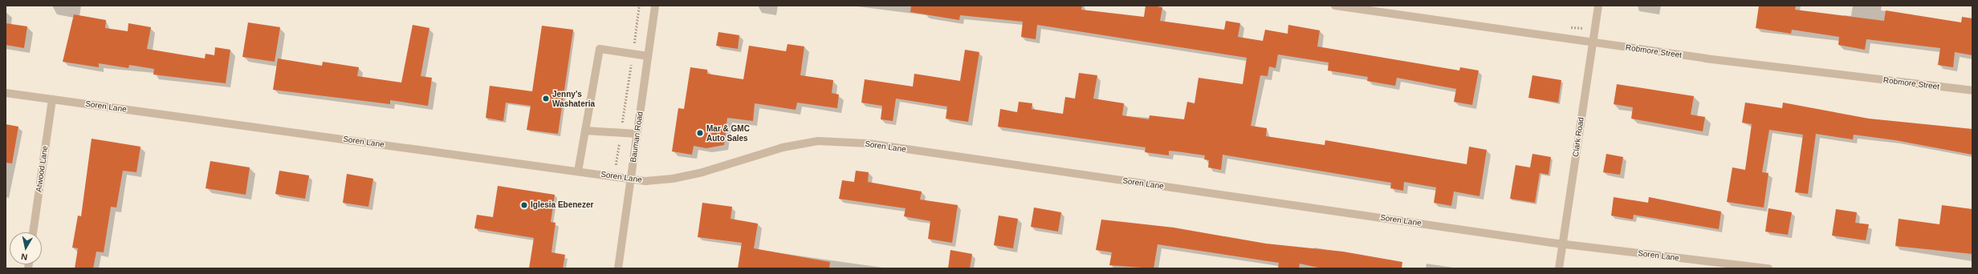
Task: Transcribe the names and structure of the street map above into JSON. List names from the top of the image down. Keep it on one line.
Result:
{"streets":{"street":["Robmore Street","Soren Lane","Bauman Road","Clark Road","Atwood Lane"]},"crossings":[["Robmore Street","Clark Road"],["Soren Lane","Bauman Road"],["Soren Lane","Clark Road"],["Soren Lane","Atwood Lane"]],"places":["Jenny's Washateria","Mar & GMC Auto Sales","Iglesia Ebenezer"],"north":"bottom"}
